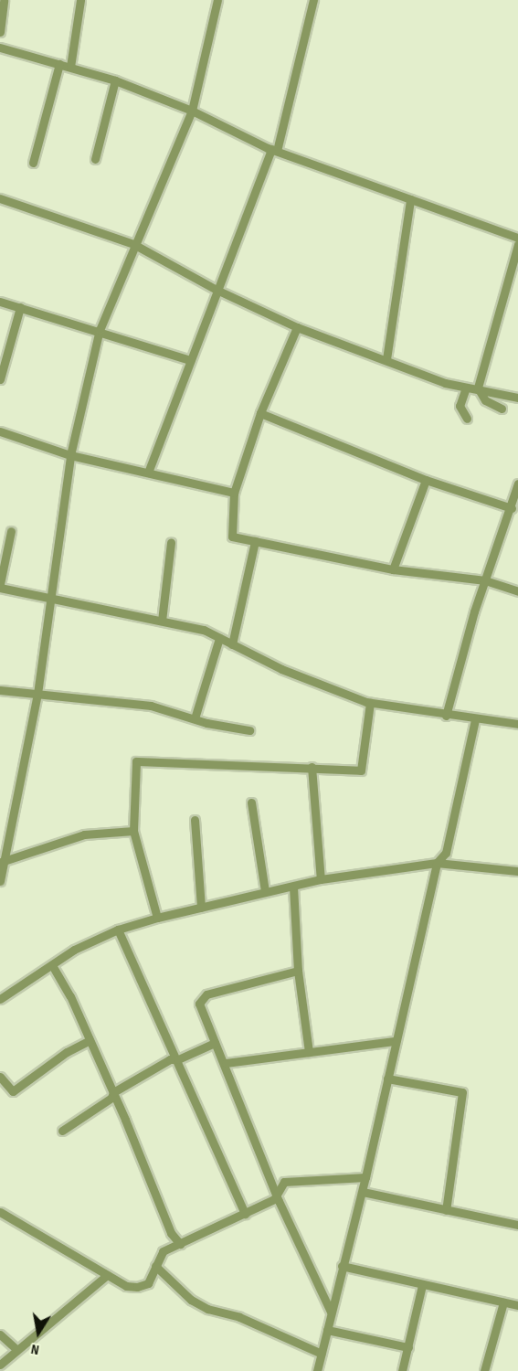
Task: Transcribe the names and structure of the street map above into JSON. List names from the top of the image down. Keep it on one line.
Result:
{"north":"bottom"}
